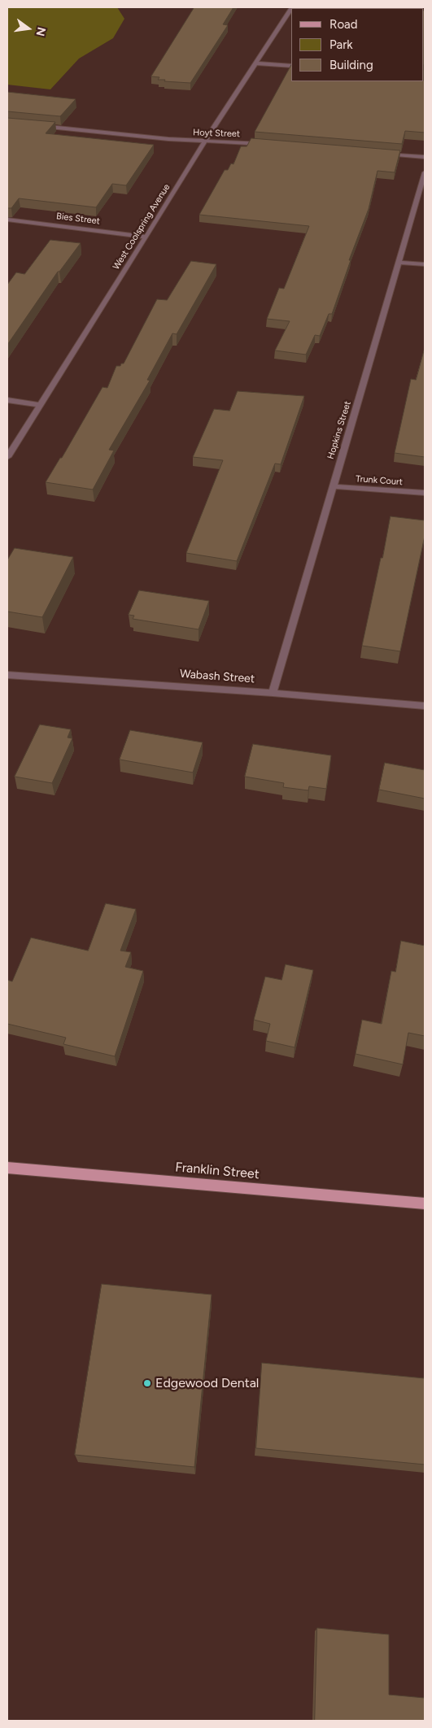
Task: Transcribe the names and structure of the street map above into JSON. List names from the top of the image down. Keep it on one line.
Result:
{"streets":{"main road":["Franklin Street"],"street":["Hoyt Street","Bies Street","West Coolspring Avenue","Hopkins Street","Trunk Court","Wabash Street"]},"crossings":[["Hoyt Street","West Coolspring Avenue"],["Bies Street","West Coolspring Avenue"],["Hopkins Street","Trunk Court"],["Hopkins Street","Wabash Street"]],"places":["Edgewood Dental"],"legend":["Road","Park","Building"],"north":"right"}
